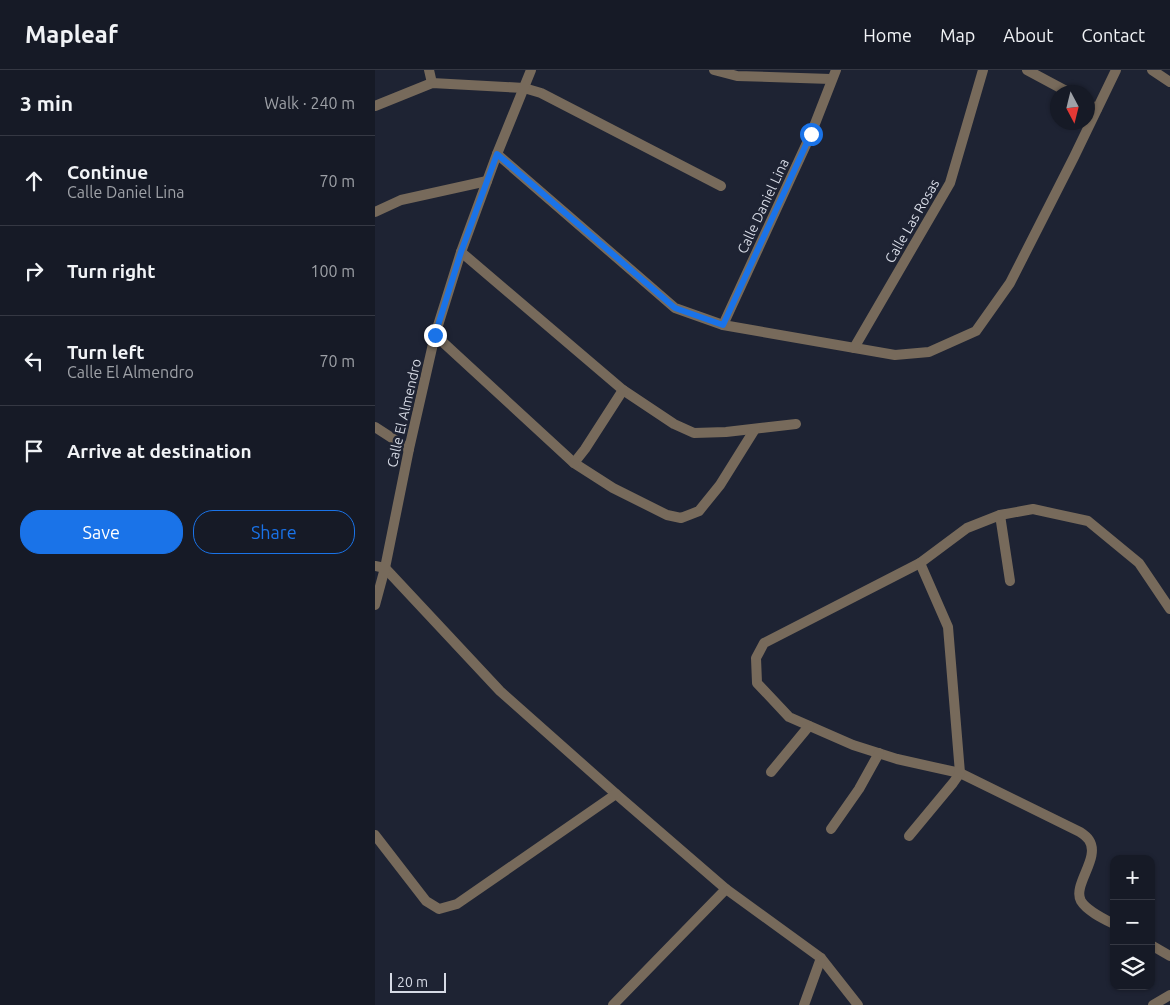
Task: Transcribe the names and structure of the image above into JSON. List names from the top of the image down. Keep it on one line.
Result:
{"streets":{"street":["Calle Daniel Lina","Calle Las Rosas","Calle El Almendro"]},"scale_bar":"20 m","north":"bottom","page":{"header":"Mapleaf","nav":["Home","Map","About","Contact"],"heading":["3 min","Walk · 240 m"],"list":[["Continue","Calle Daniel Lina","70 m"],["Turn right","100 m"],["Turn left","Calle El Almendro","70 m"],"Arrive at destination"],"buttons":["Save","Share"],"map_buttons":["+","−"],"scale":"20 m"}}
